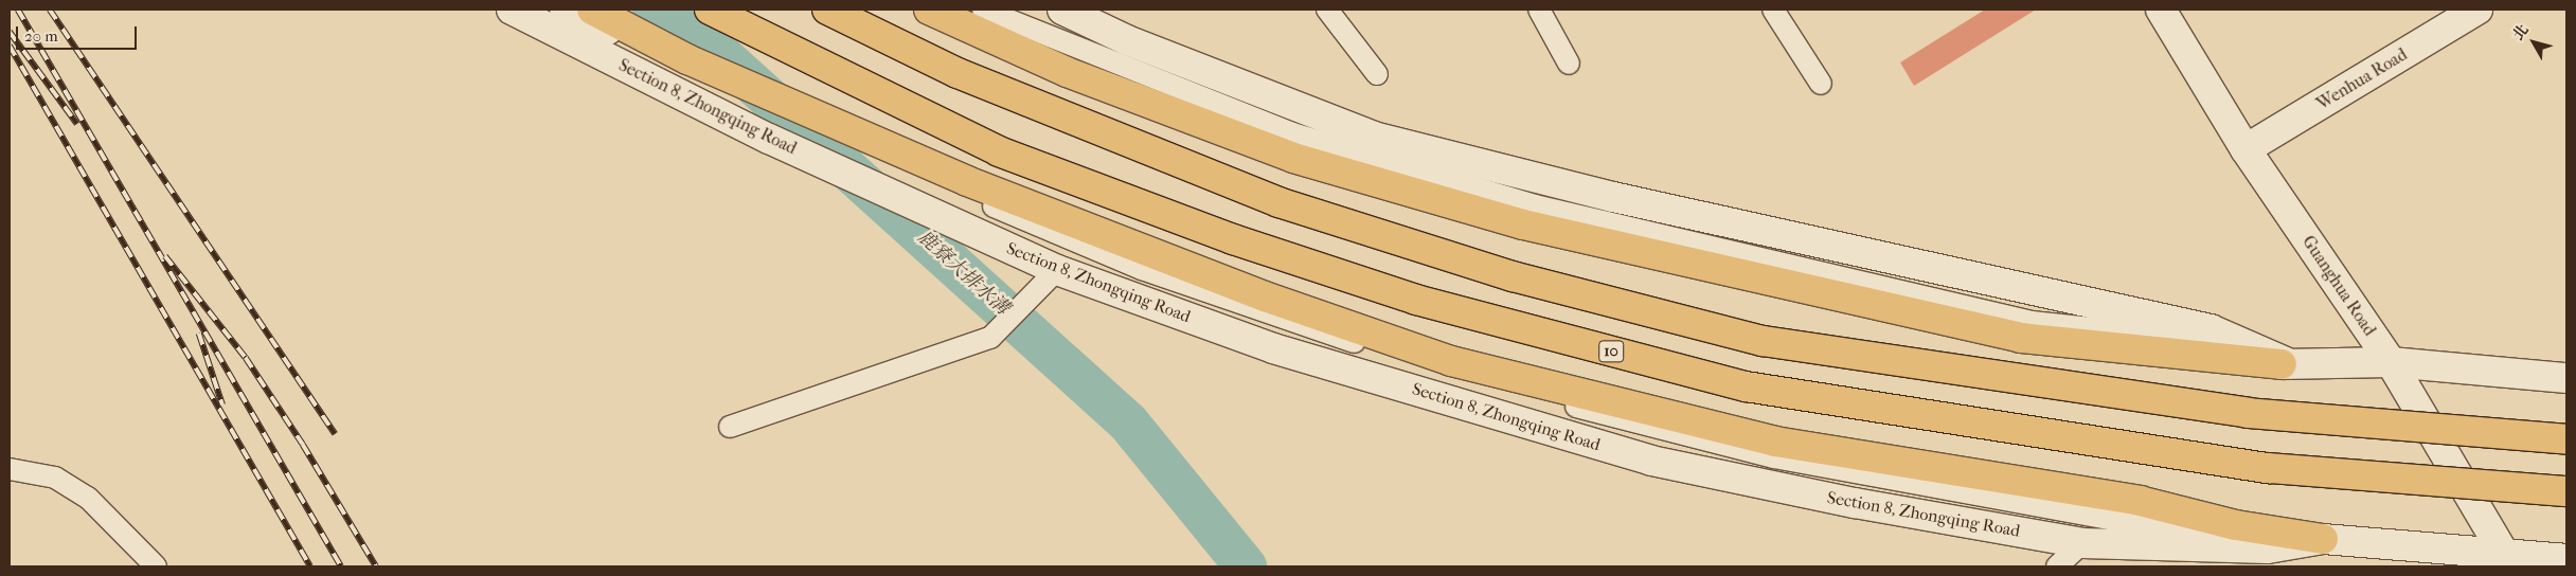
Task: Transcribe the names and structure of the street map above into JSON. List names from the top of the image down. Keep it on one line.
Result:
{"streets":{"main road":["10"],"street":["Wenhua Road","Section 8, Zhongqing Road","Guanghua Road"]},"crossings":[["Wenhua Road","Guanghua Road"],["Section 8, Zhongqing Road","Guanghua Road"]],"water":["鹿寮大排水溝"],"scale_bar":"20 m","north":"top left"}
